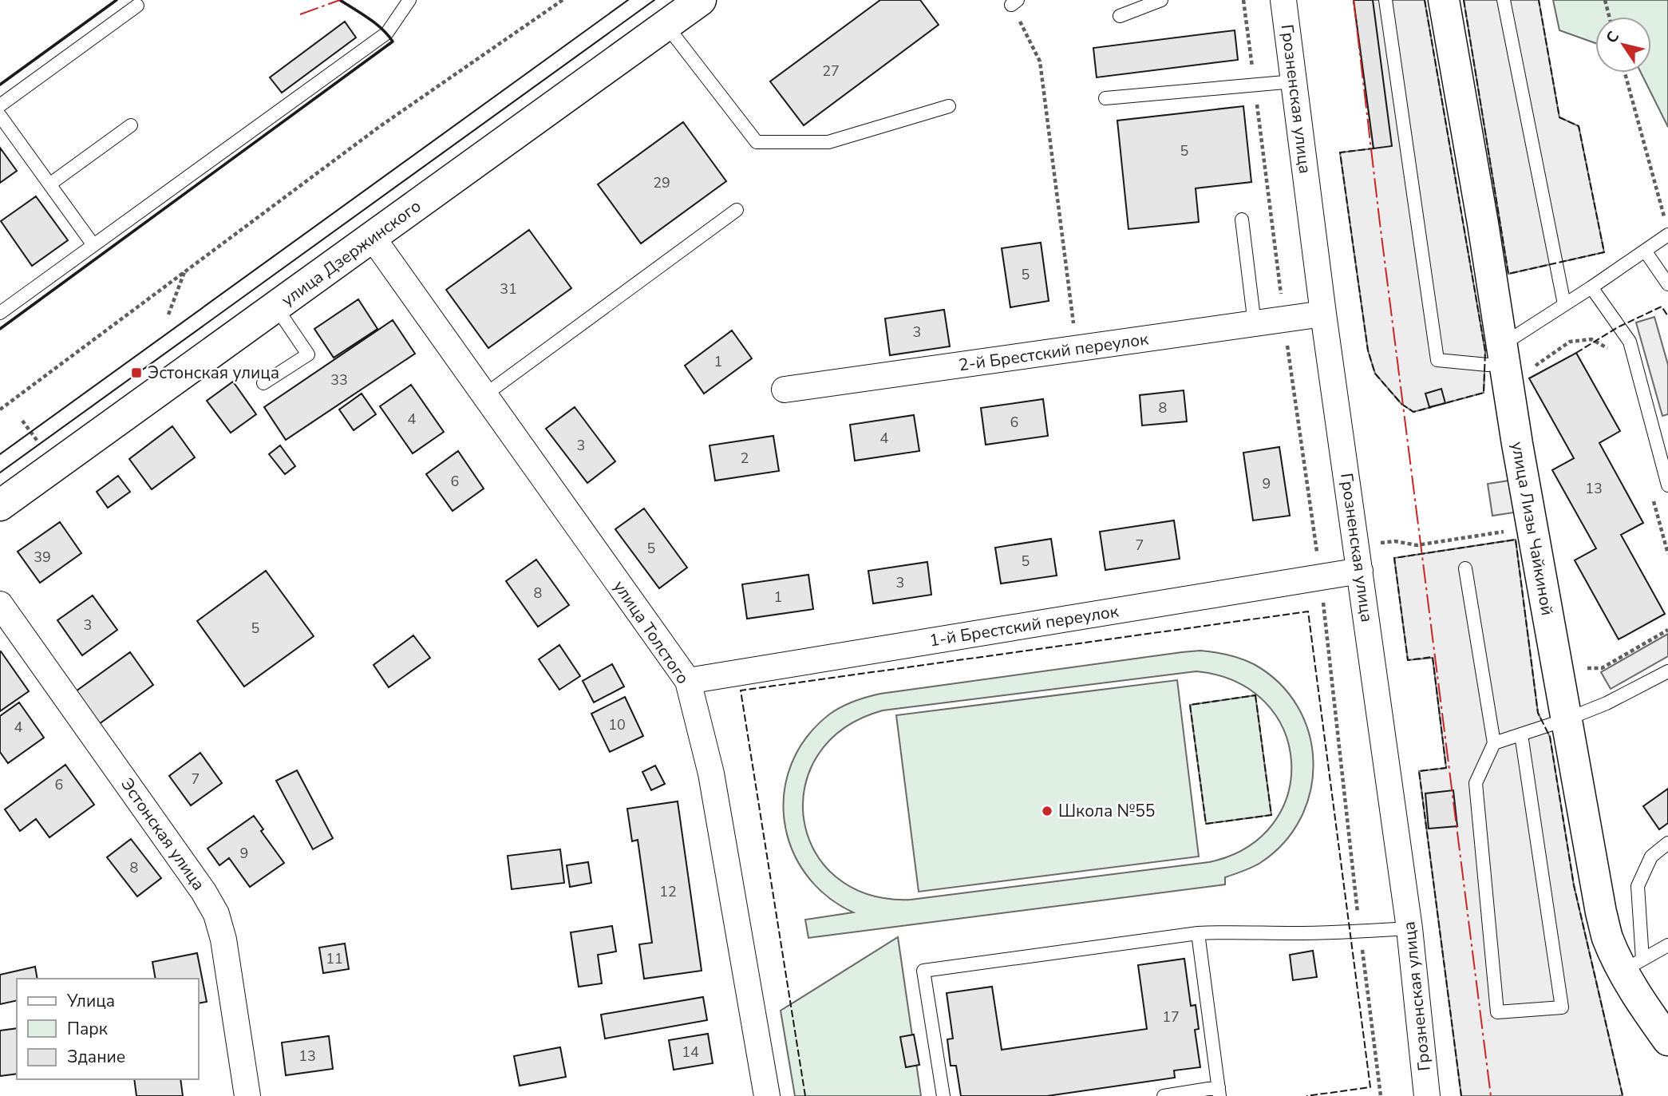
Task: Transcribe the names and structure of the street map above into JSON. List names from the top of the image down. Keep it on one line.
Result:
{"streets":{"street":["Грозненская улица","улица Дзержинского","2-й Брестский переулок","улица Лизы Чайкиной","1-й Брестский переулок","улица Толстого","Эстонская улица"]},"crossings":[["Грозненская улица","2-й Брестский переулок"],["Грозненская улица","1-й Брестский переулок"],["улица Дзержинского","улица Толстого"],["1-й Брестский переулок","улица Толстого"]],"places":{"transit":["Эстонская улица"],"other":["Школа №55"]},"house_numbers":["27","5","29","5","31","3","1","33","8","4","6","4","3","2","6","9","13","7","5","39","5","3","8","1","3","5","10","4","7","6","9","8","12","11","17","14","13"],"legend":["Улица","Парк","Здание"],"north":"top left"}
